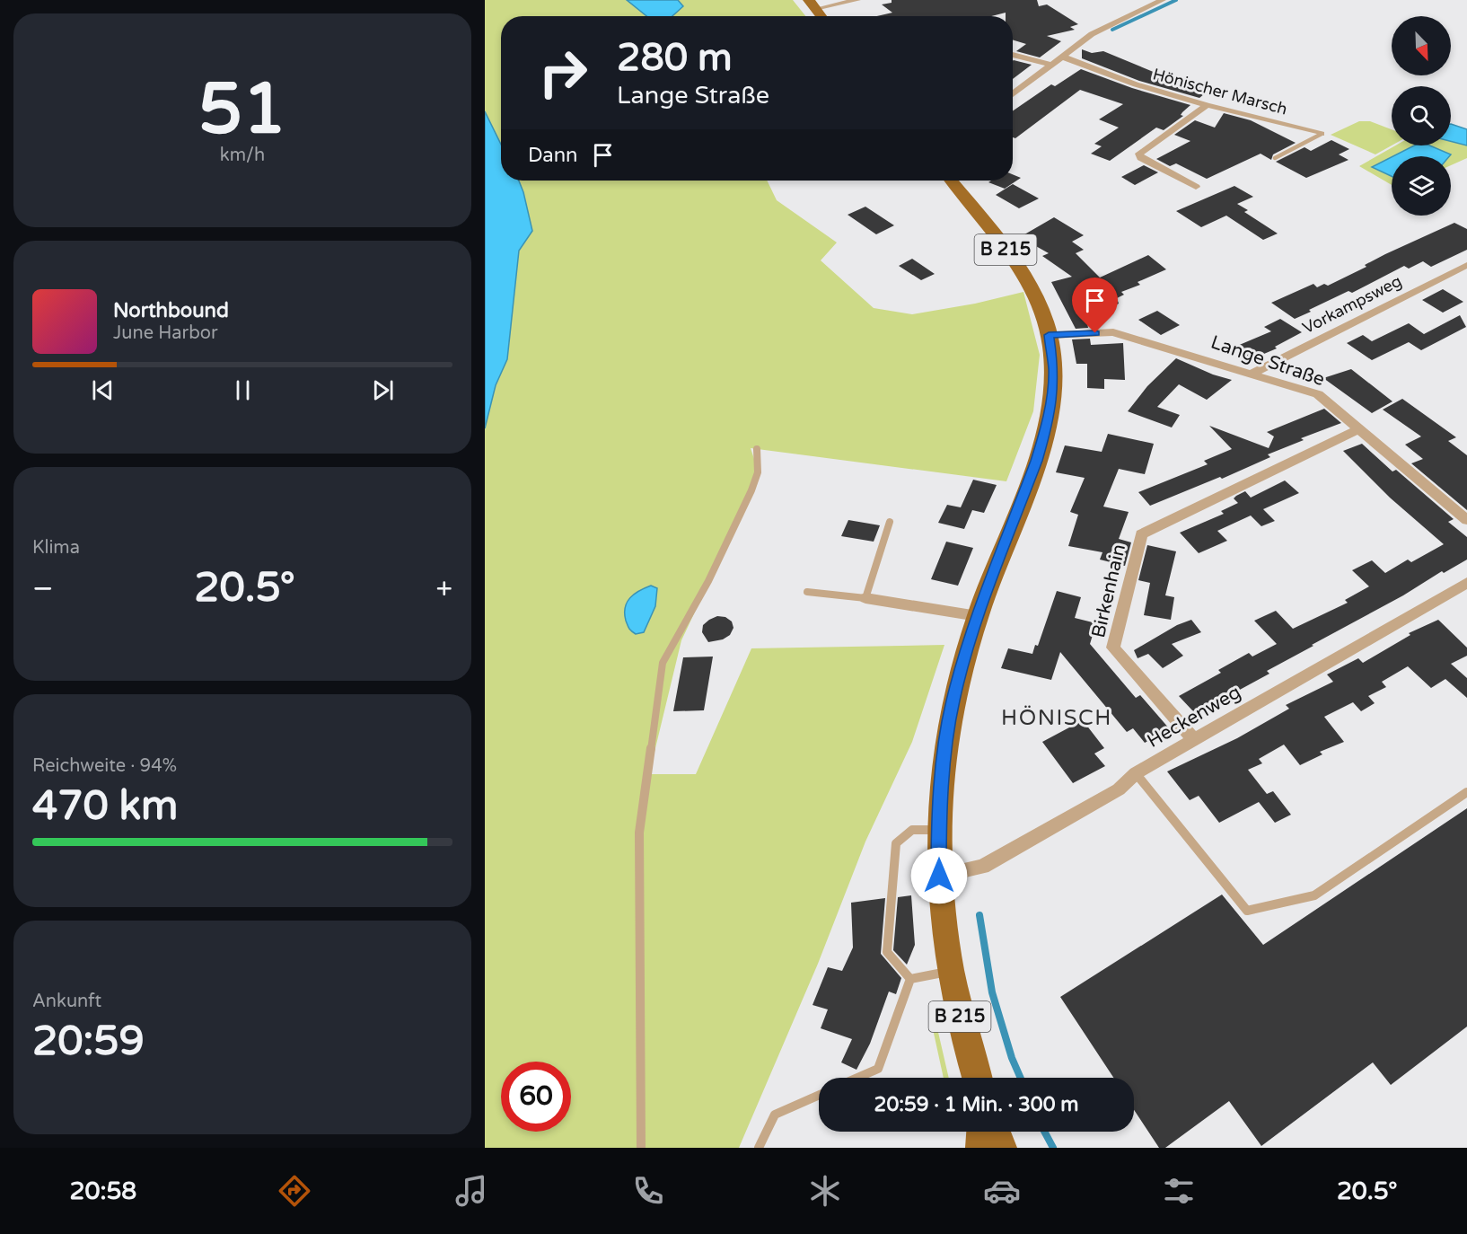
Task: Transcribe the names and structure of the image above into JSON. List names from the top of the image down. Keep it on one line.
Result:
{"streets":{"main road":["B 215"],"street":["Hönischer Marsch","Vorkampsweg","Lange Straße","Birkenhain","Heckenweg"]},"crossings":[["B 215","Lange Straße"],["B 215","Heckenweg"],["Vorkampsweg","Lange Straße"],["Lange Straße","Birkenhain"],["Birkenhain","Heckenweg"]],"districts":["HÖNISCH"],"north":"bottom right","page":{"tile":[["51","km/h"],"Klima",["Reichweite · 94%","470 km"],["Ankunft","20:59"]],"turn":["280 m","Lange Straße"],"then":"Dann","song":["Northbound","June Harbor"],"heat":["−","20.5°","+"],"limit":"60","trip":"20:59 · 1 Min. · 300 m","tabs":["20:58","20.5°"]}}
